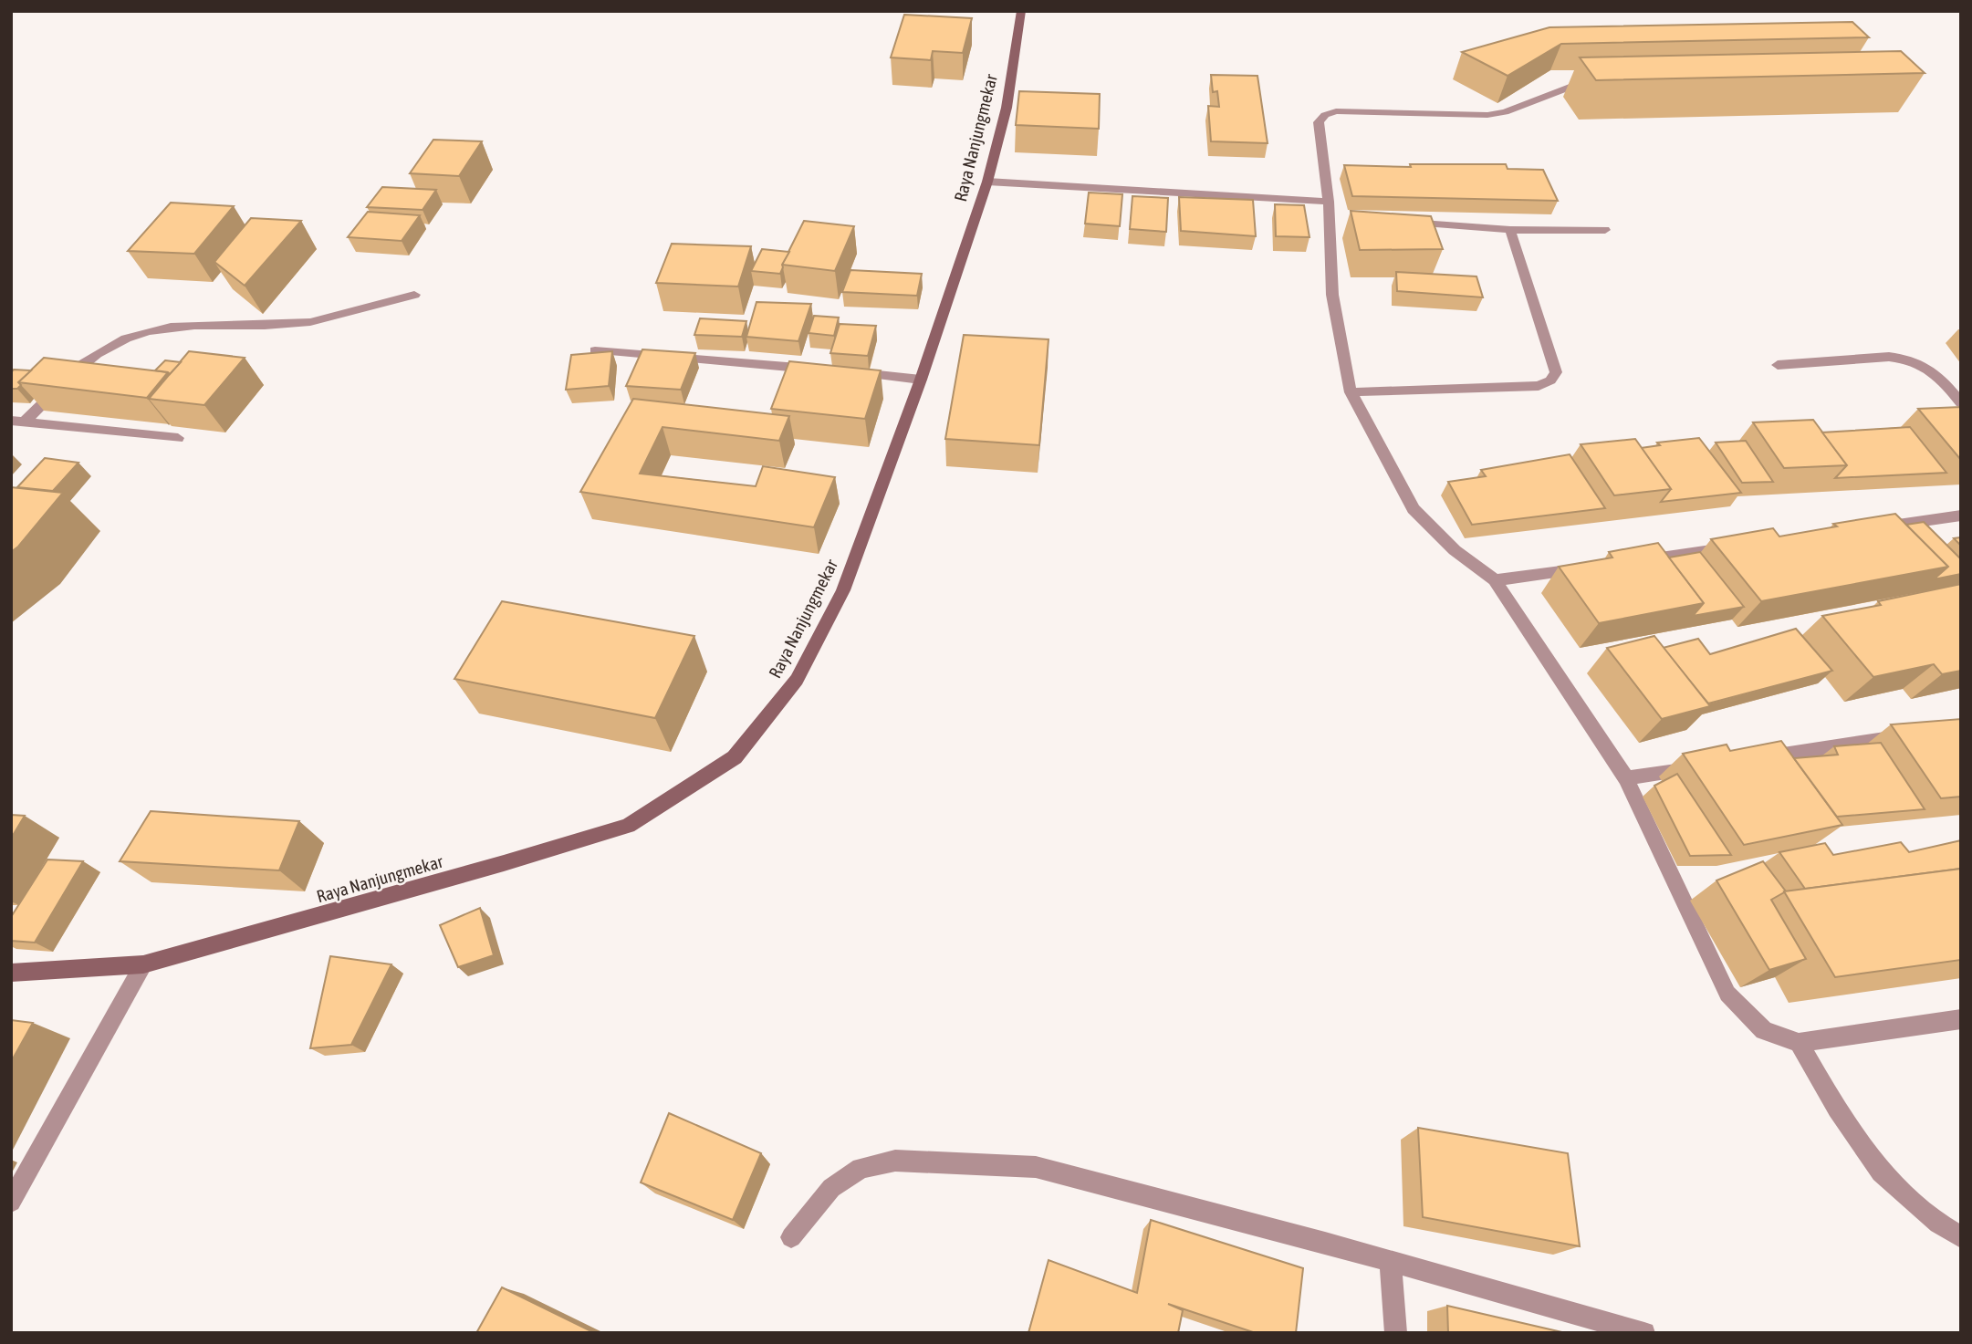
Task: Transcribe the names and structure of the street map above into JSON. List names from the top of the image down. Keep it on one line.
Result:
{"streets":{"street":["Raya Nanjungmekar"]}}
